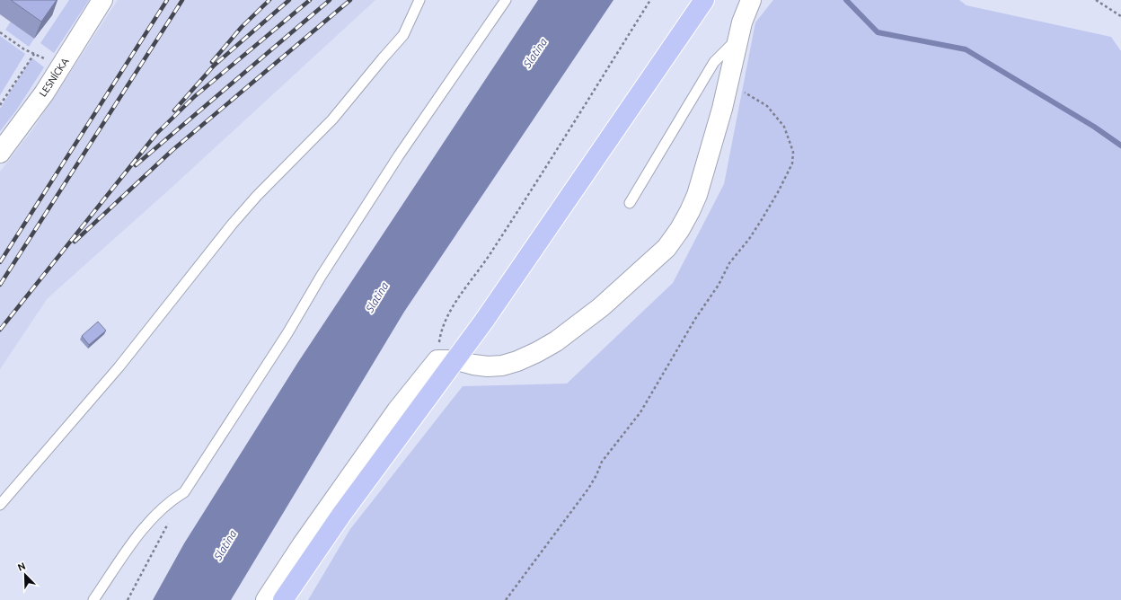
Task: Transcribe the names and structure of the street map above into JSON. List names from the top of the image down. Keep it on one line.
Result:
{"streets":{"street":["LESNÍCKA"]},"water":["Slatina"],"north":"top left"}
